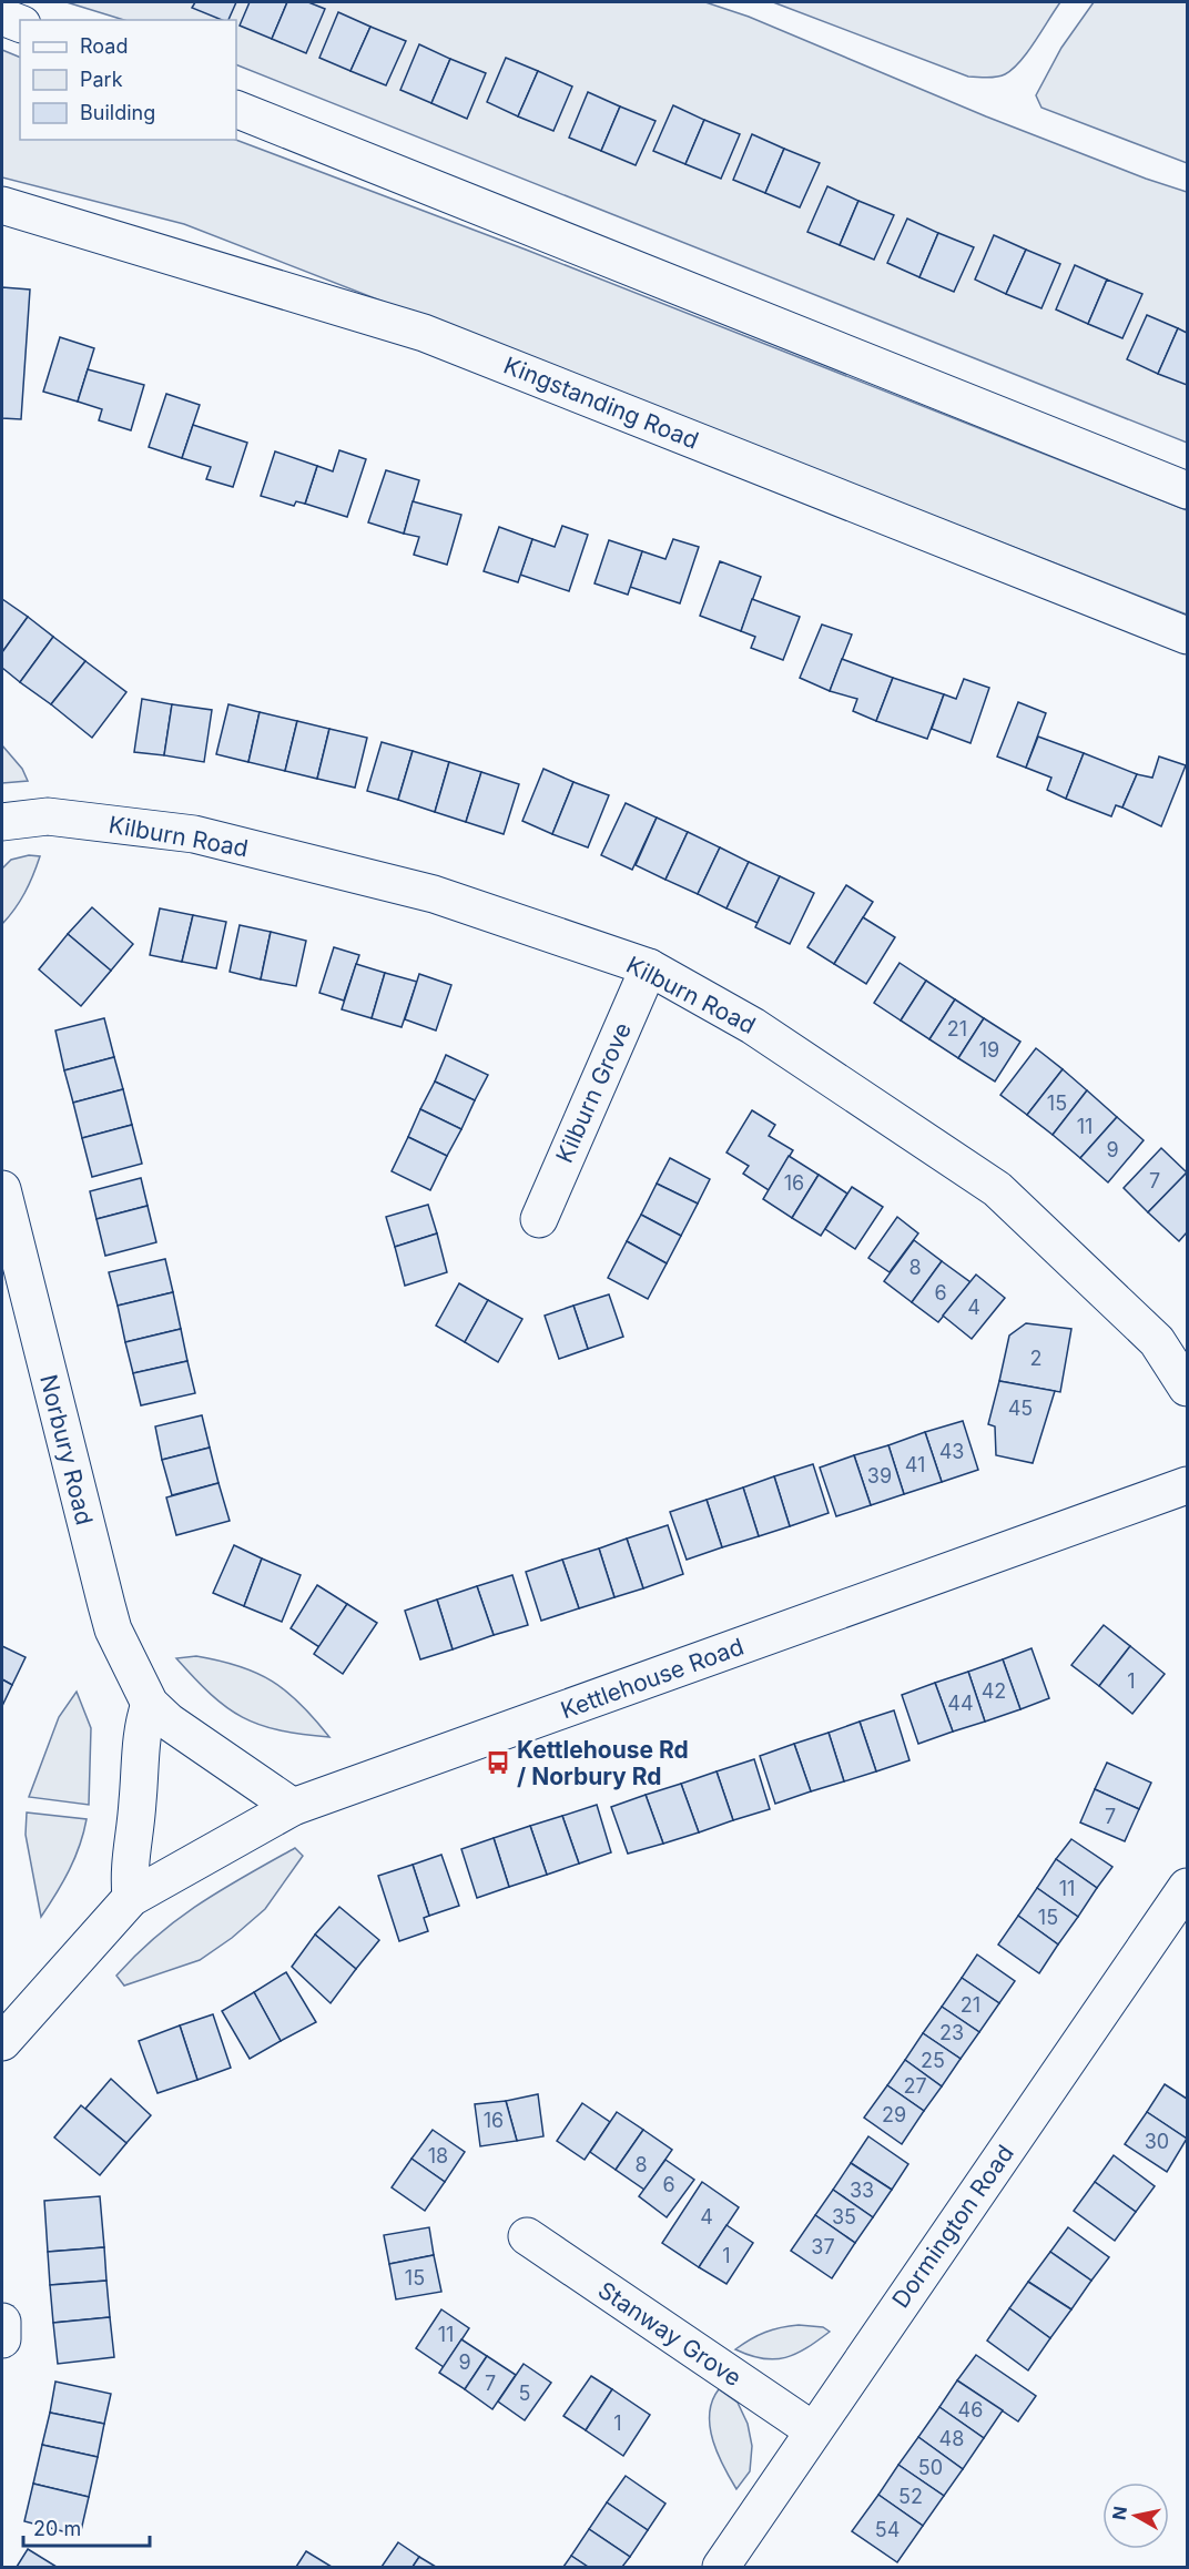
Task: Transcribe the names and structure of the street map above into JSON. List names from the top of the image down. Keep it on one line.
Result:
{"streets":{"street":["Kingstanding Road","Kilburn Road","Kilburn Grove","Norbury Road","Kettlehouse Road","Dormington Road","Stanway Grove"]},"crossings":[["Kilburn Road","Kilburn Grove"],["Norbury Road","Kettlehouse Road"],["Dormington Road","Stanway Grove"]],"places":{"bus stop":["Kettlehouse Rd / Norbury Rd"]},"house_numbers":["21","19","15","11","9","7","16","8","6","4","2","45","43","41","39","1","42","44","7","11","15","21","23","25","27","29","16","30","18","8","6","33","4","35","37","1","15","11","9","7","5","46","1","48","50","52","54"],"legend":["Road","Park","Building"],"scale_bar":"20 m","north":"left"}
